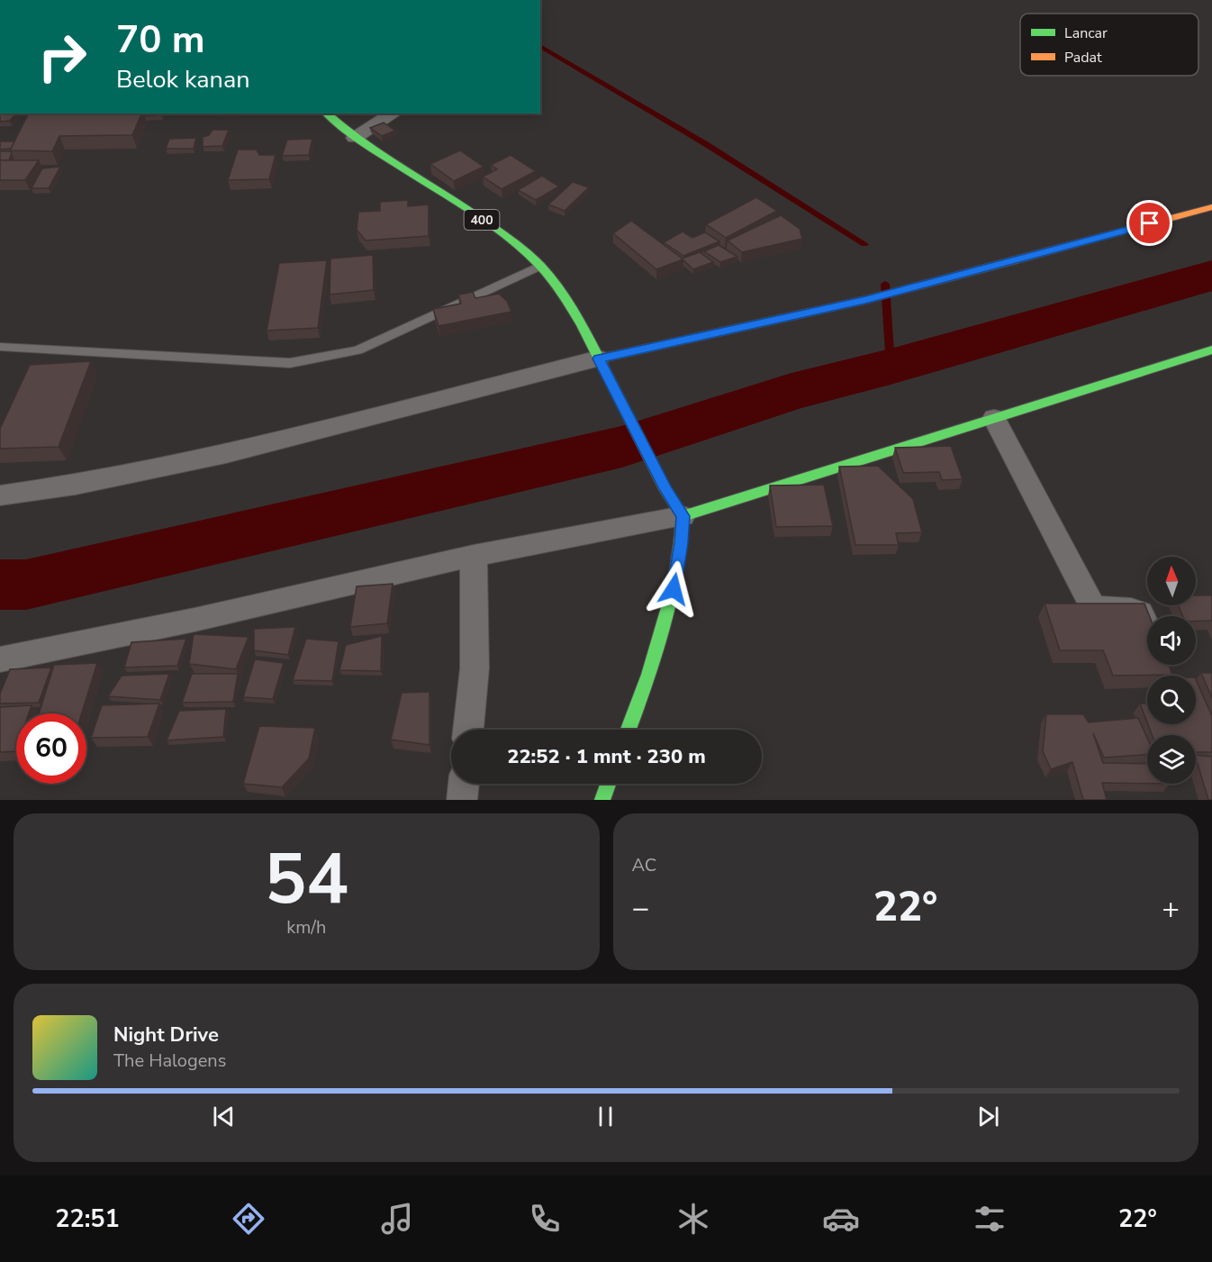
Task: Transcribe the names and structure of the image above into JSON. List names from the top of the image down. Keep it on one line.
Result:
{"streets":{"street":["400"]},"legend":["Lancar","Padat"],"north":"top","page":{"turn":["70 m","Belok kanan"],"limit":"60","trip":"22:52 · 1 mnt · 230 m","tile":[["54","km/h"],"AC"],"heat":["−","22°","+"],"song":["Night Drive","The Halogens"],"tabs":["22:51","22°"]}}
